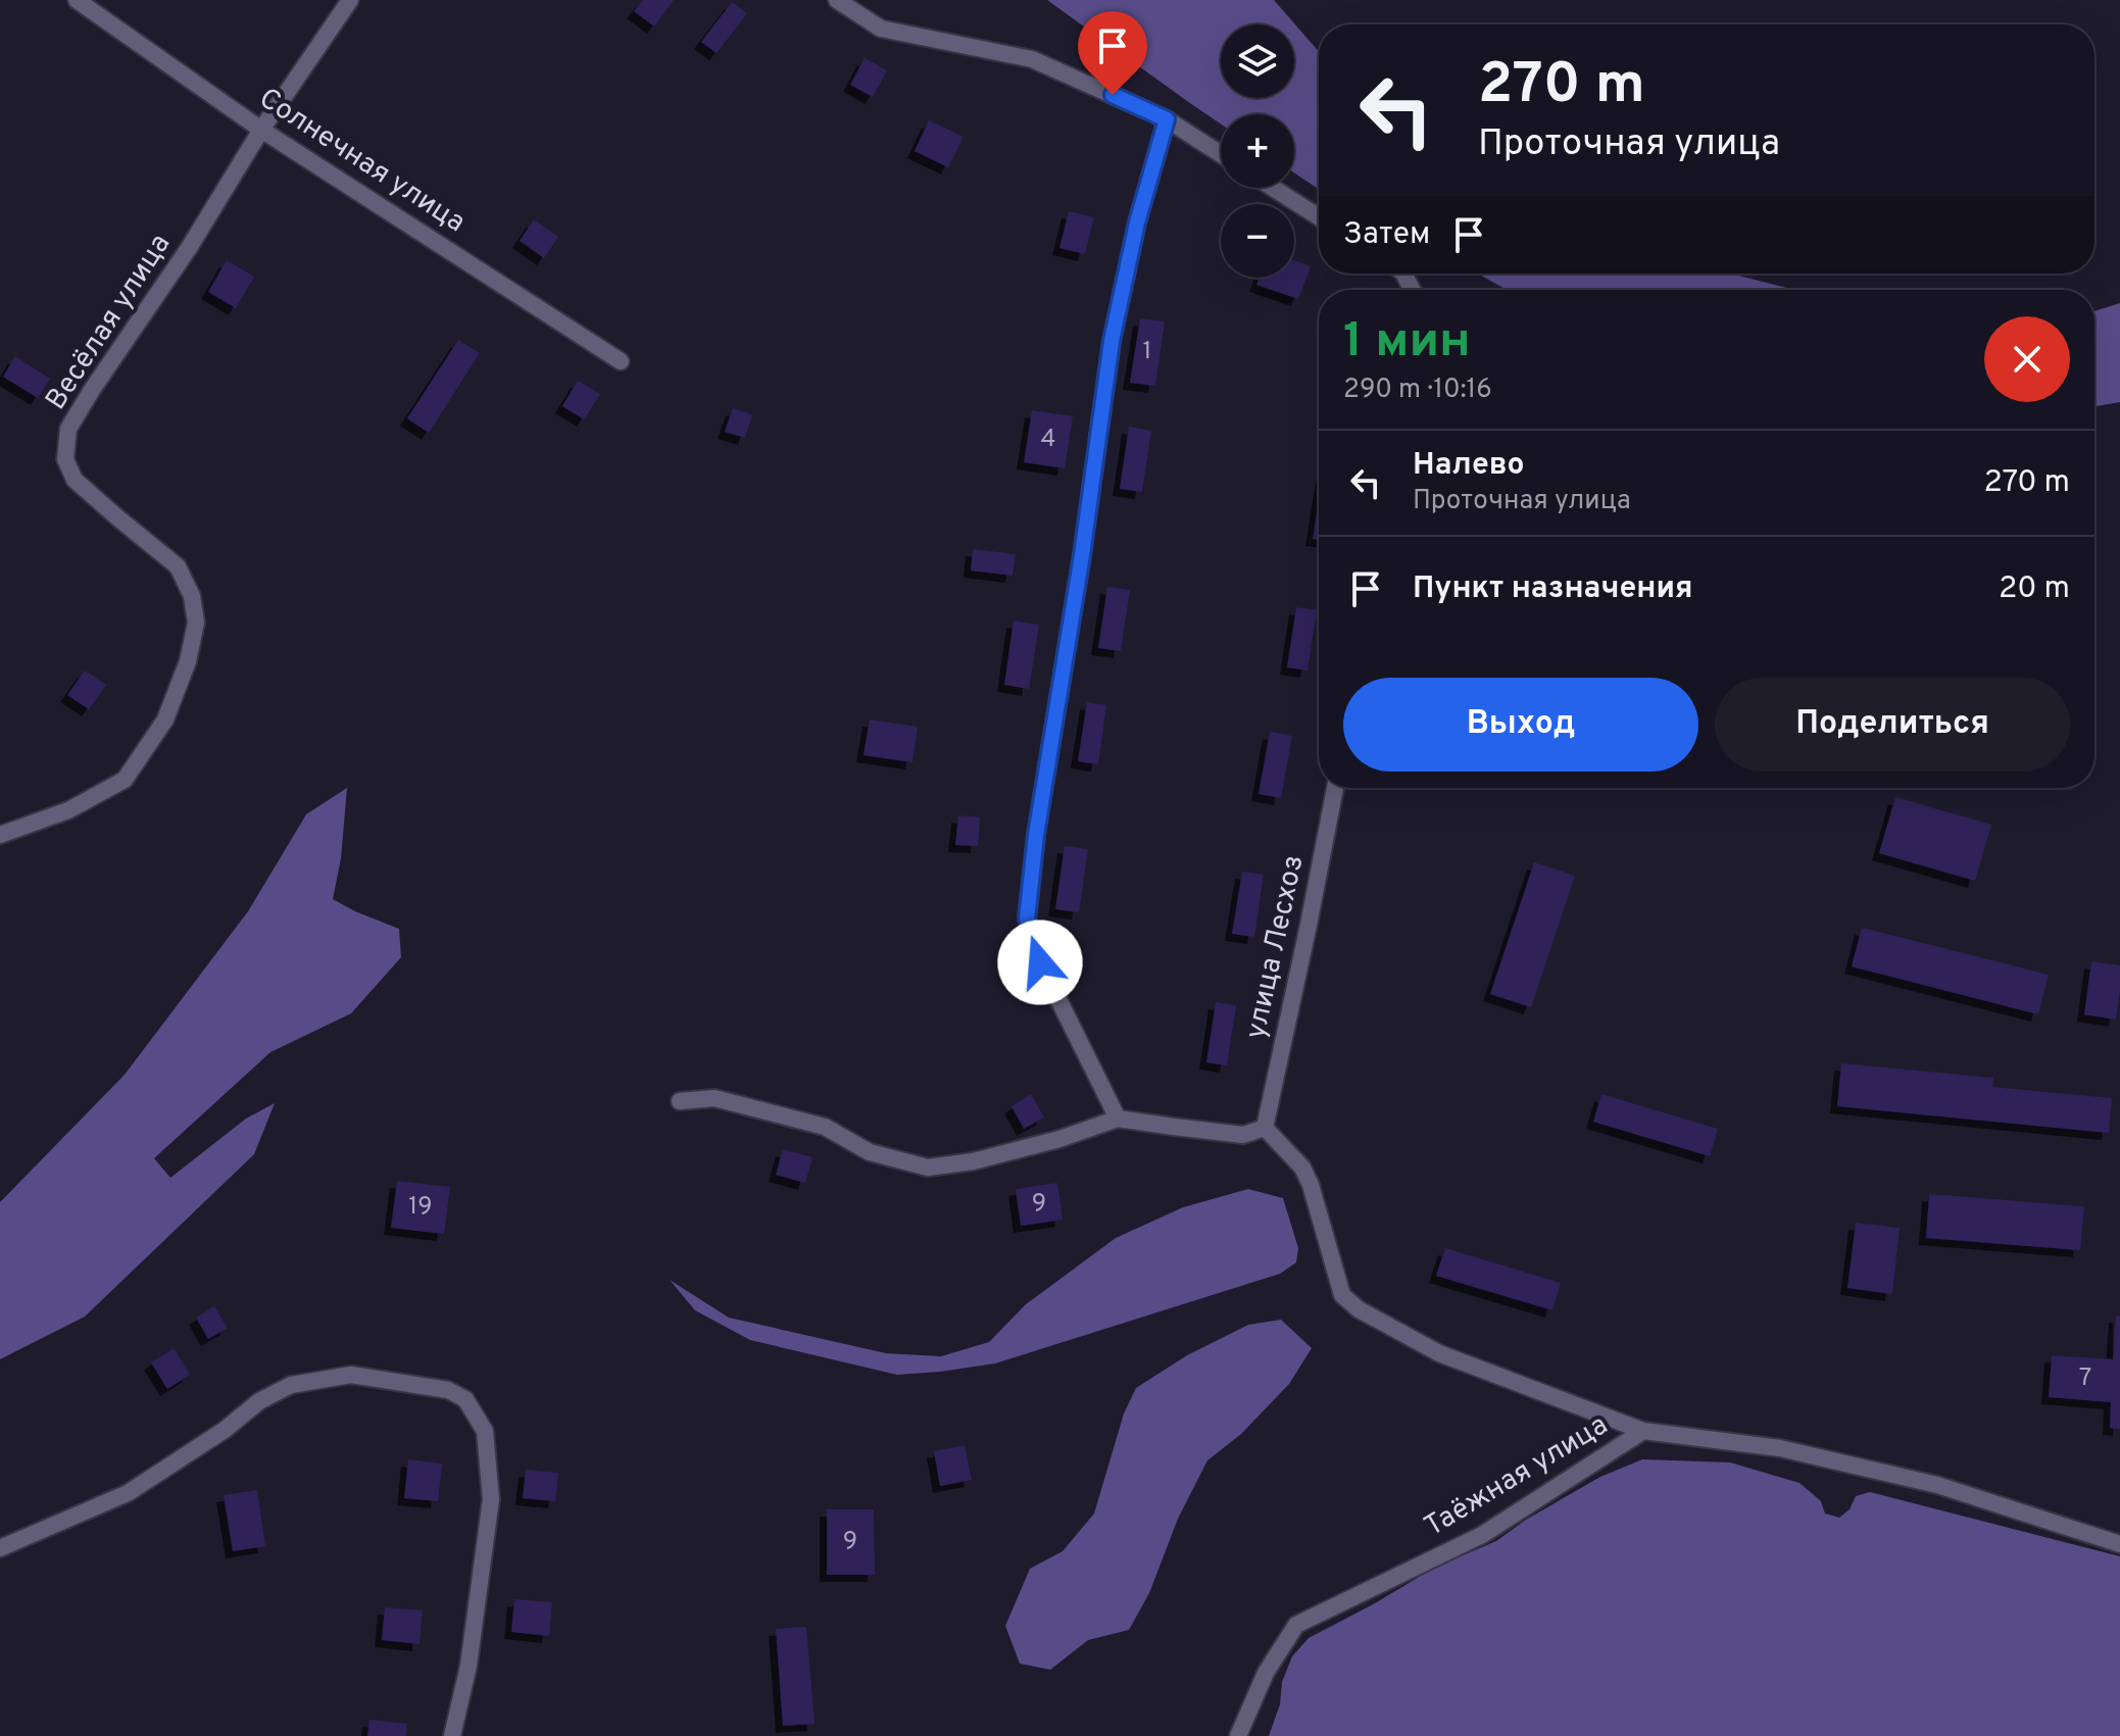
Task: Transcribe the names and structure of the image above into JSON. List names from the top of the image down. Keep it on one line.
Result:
{"streets":{"street":["Солнечная улица","Весёлая улица","улица Лесхоз","Таёжная улица"]},"crossings":[["Солнечная улица","Весёлая улица"],["улица Лесхоз","Таёжная улица"]],"house_numbers":["1","4","9","19","7","9"],"page":{"map_buttons":["+","−"],"turn":["270 m","Проточная улица"],"then":"Затем","heading":["1 мин","290 m · 10:16"],"list":[{"name":"Налево","note":"Проточная улица","value":"270 m"},{"name":"Пункт назначения","value":"20 m"}],"buttons":["Выход","Поделиться"]}}
